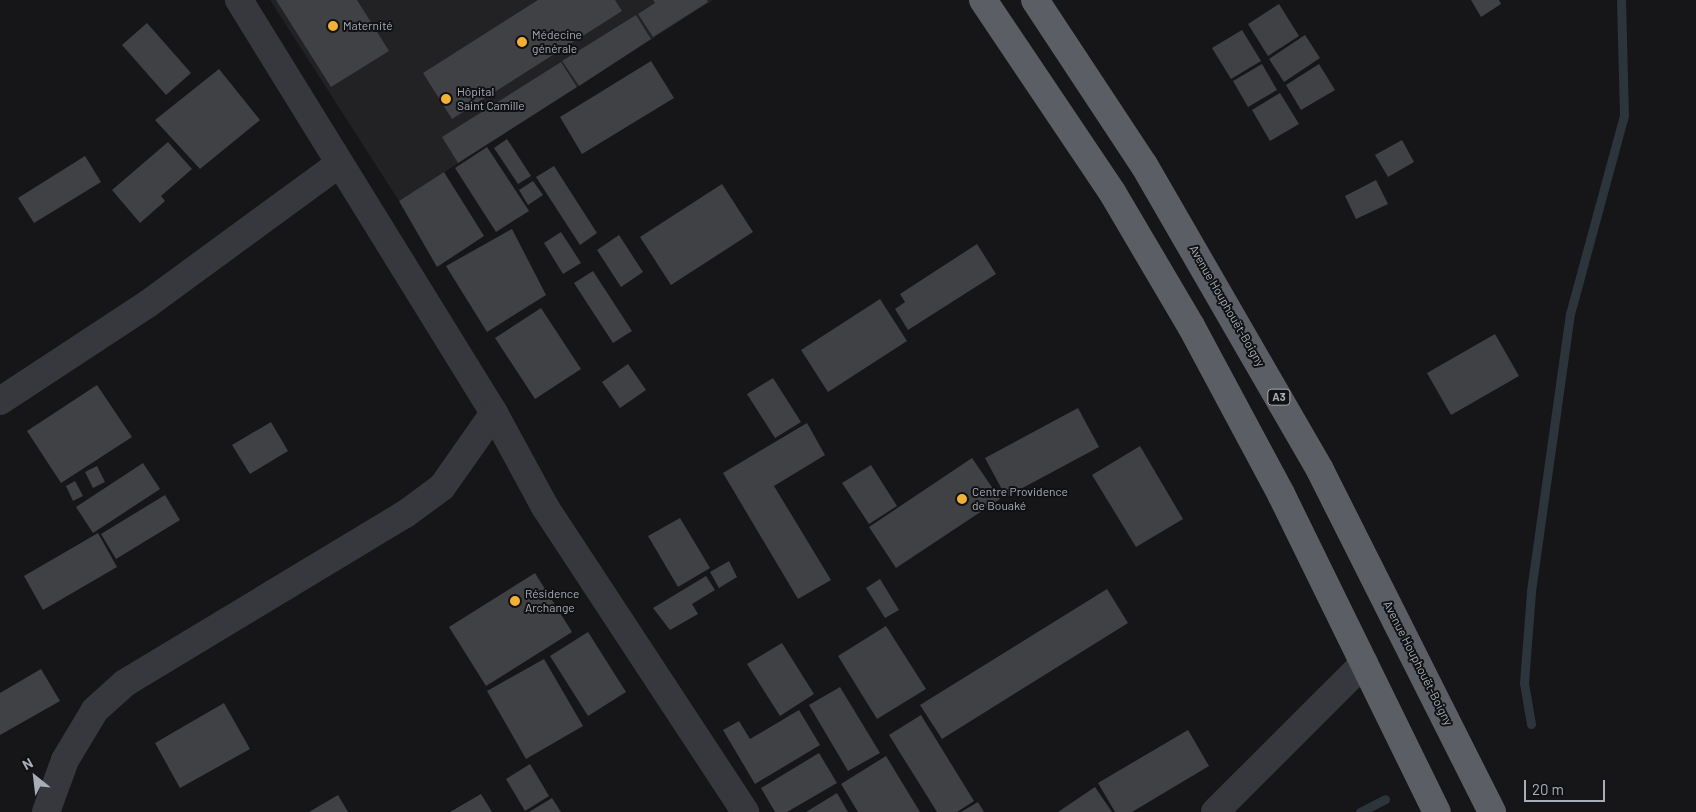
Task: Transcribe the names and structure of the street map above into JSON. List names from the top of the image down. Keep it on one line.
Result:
{"streets":{"highway":["Avenue Houphouët-Boigny","A3"]},"places":["Maternité","Médecine générale","Hôpital Saint Camille","Centre Providence de Bouaké","Résidence Archange"],"scale_bar":"20 m","north":"top left"}
